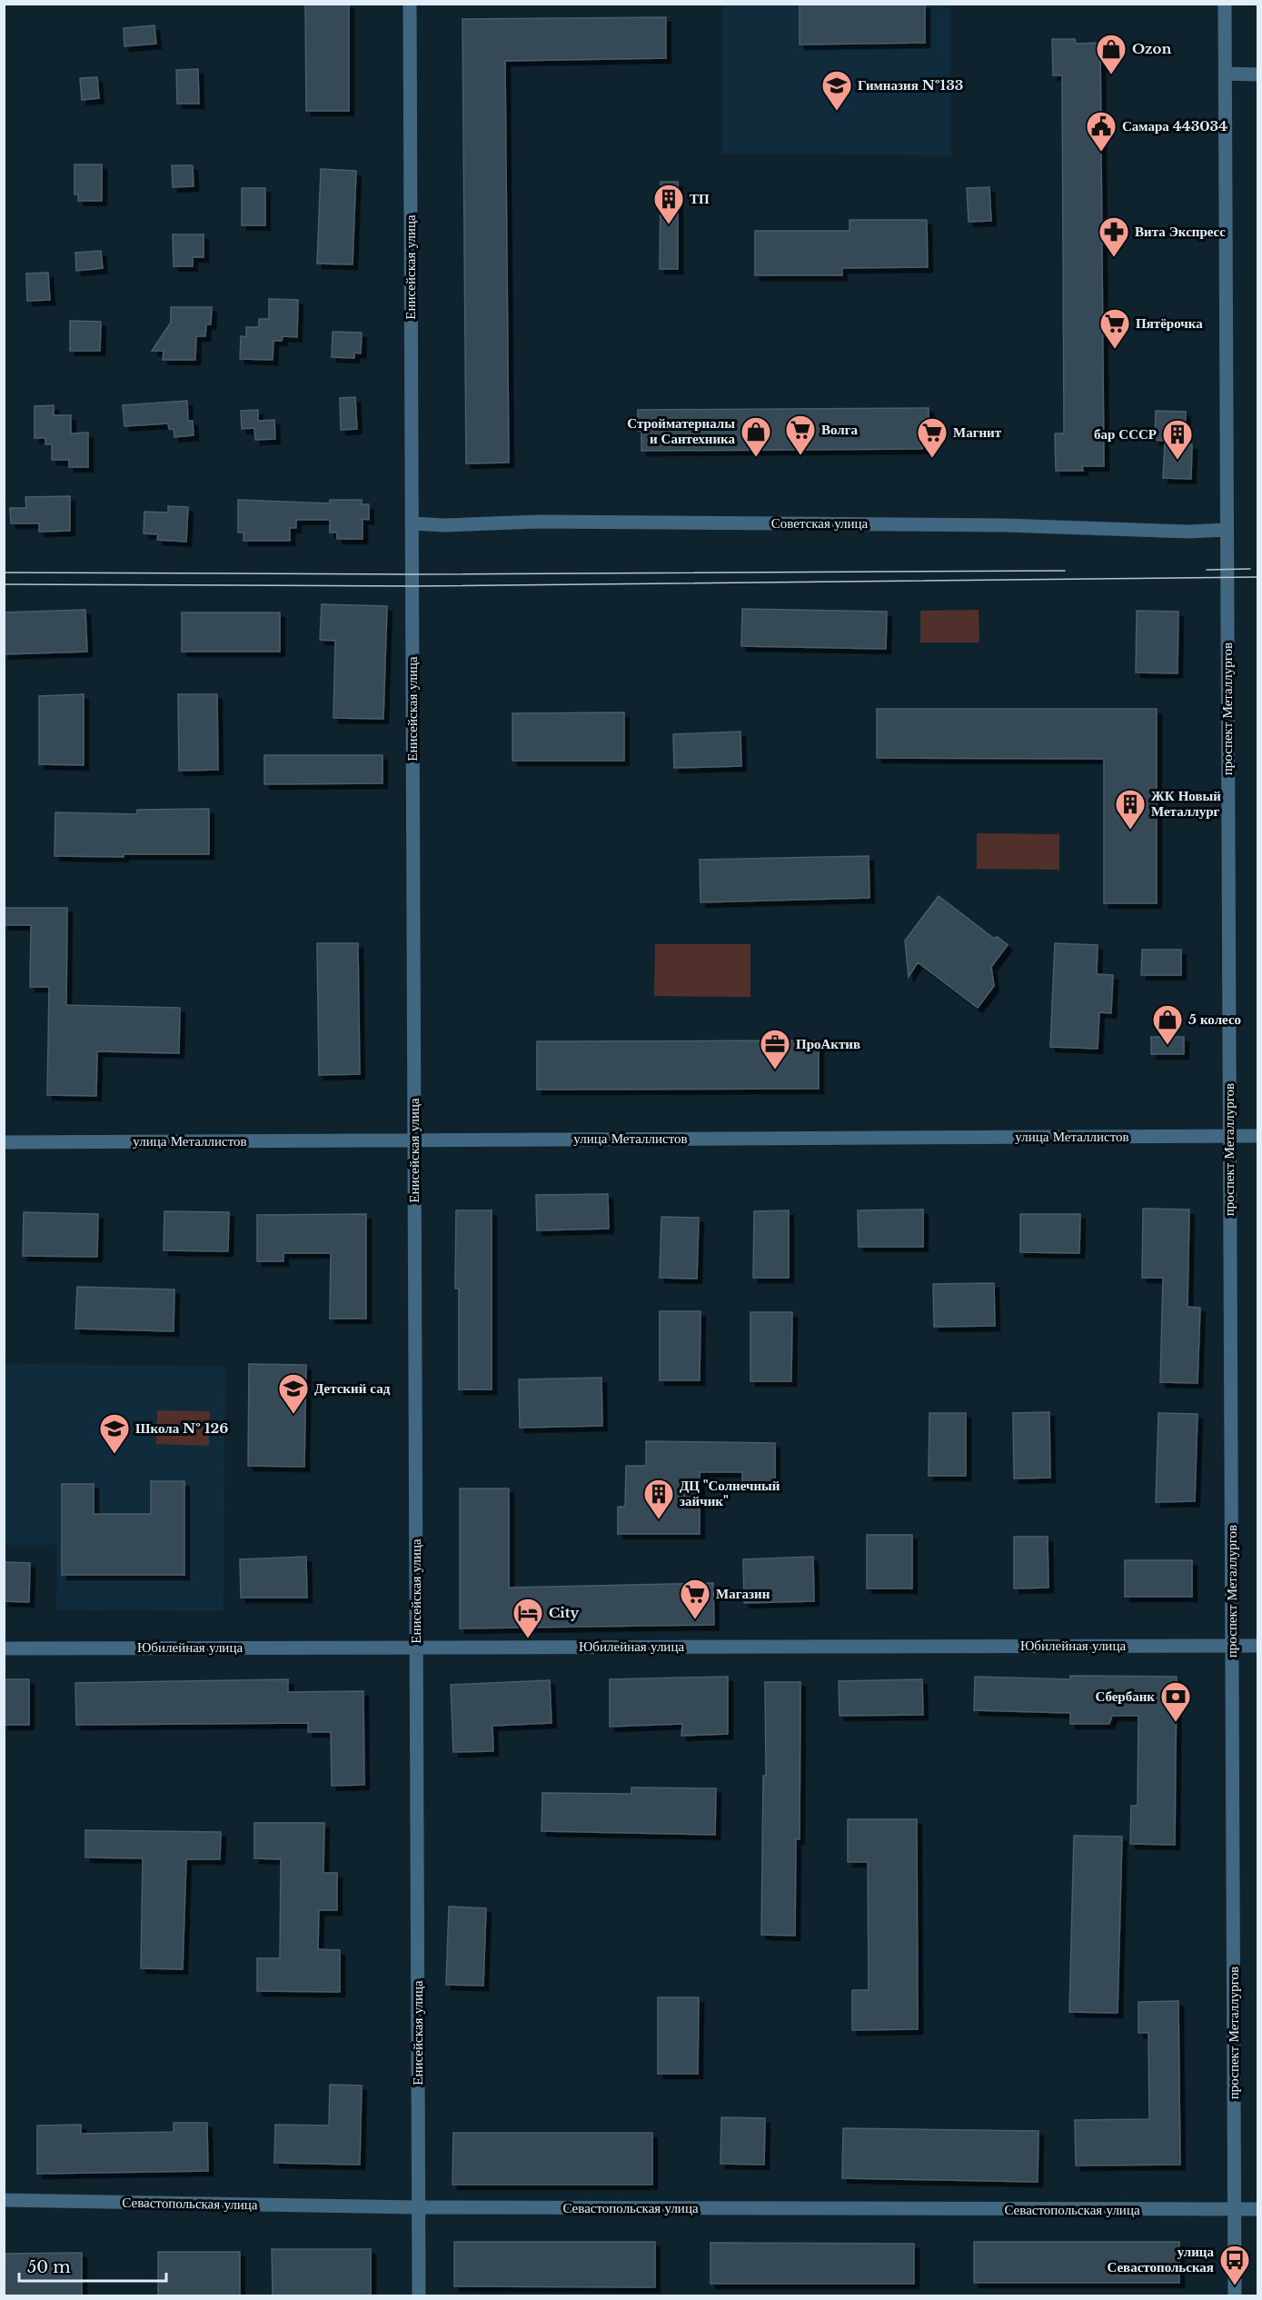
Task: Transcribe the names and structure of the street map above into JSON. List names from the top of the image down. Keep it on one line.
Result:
{"streets":{"street":["Енисейская улица","Советская улица","проспект Металлургов","улица Металлистов","Юбилейная улица","Севастопольская улица"]},"crossings":[["Енисейская улица","Советская улица"],["Енисейская улица","улица Металлистов"],["Енисейская улица","Юбилейная улица"],["Енисейская улица","Севастопольская улица"],["Советская улица","проспект Металлургов"],["проспект Металлургов","улица Металлистов"],["проспект Металлургов","Юбилейная улица"],["проспект Металлургов","Севастопольская улица"]],"places":{"shop":["Ozon","Стройматериалы и Сантехника","5 колесо"],"school or university":["Гимназия №133","Детский сад","Школа № 126"],"public building":["Самара 443034"],"building":["ТП","бар СССР","ЖК Новый Металлург","ДЦ \"Солнечный зайчик\""],"pharmacy":["Вита Экспресс"],"supermarket":["Пятёрочка","Волга","Магнит","Магазин"],"office":["ПроАктив"],"hotel":["City"],"bank":["Сбербанк"],"bus stop":["улица Севастопольская"]},"scale_bar":"50 m"}
